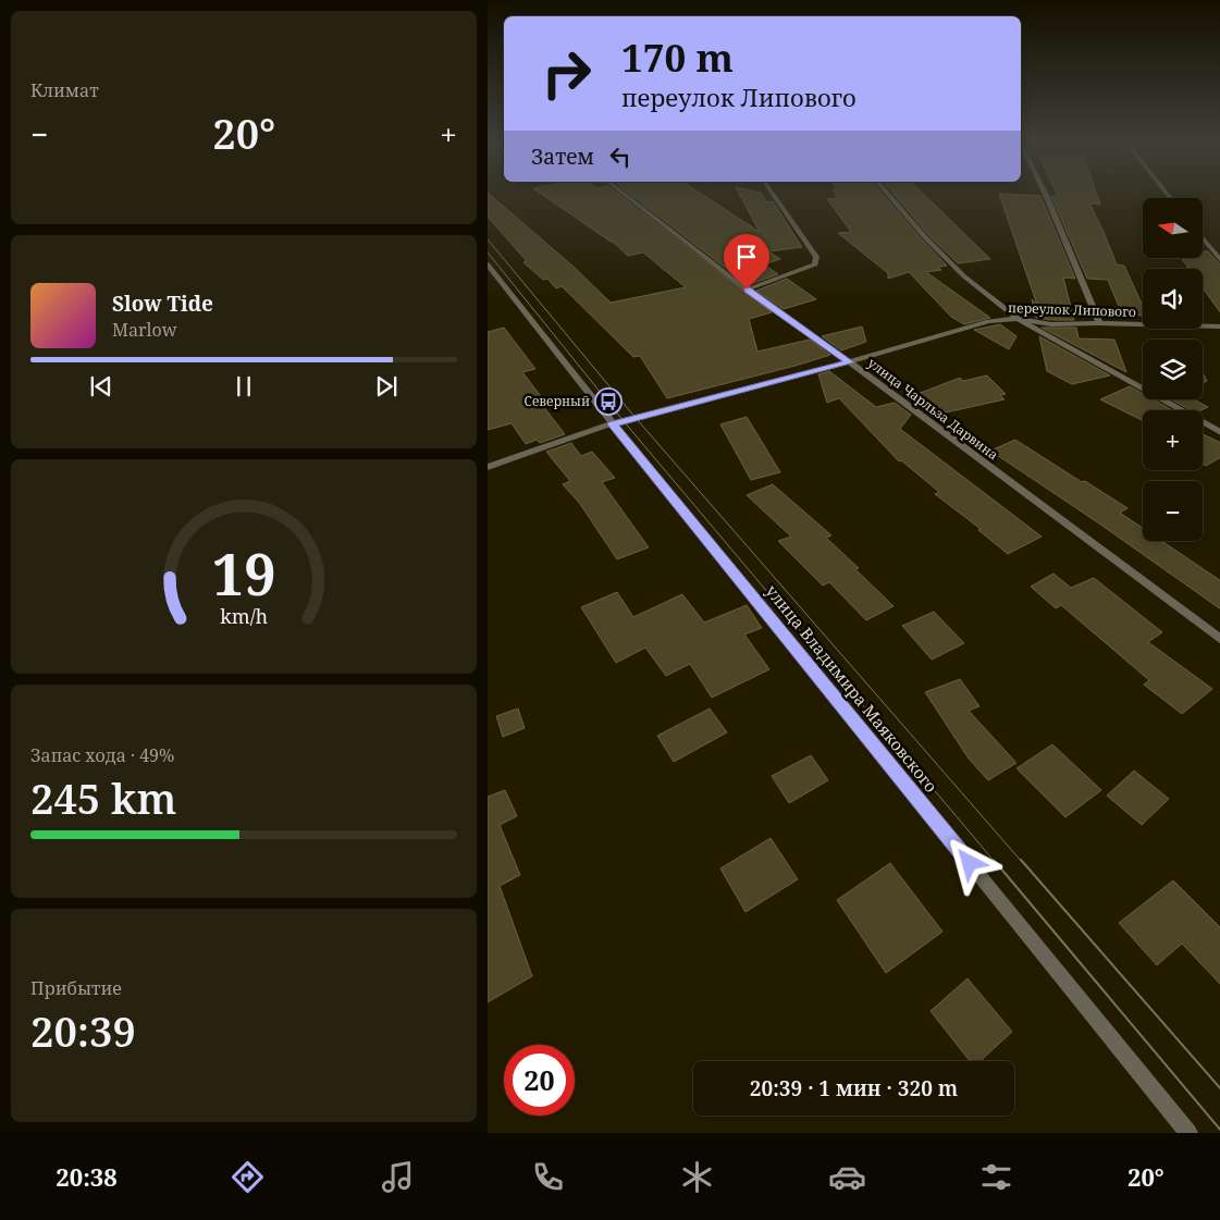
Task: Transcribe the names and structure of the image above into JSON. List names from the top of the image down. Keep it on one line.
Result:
{"streets":{"lane":["переулок Липового","улица Чарльза Дарвина","улица Владимира Маяковского"]},"crossings":[["переулок Липового","улица Чарльза Дарвина"],["переулок Липового","улица Владимира Маяковского"]],"places":{"bus stop":["Северный"]},"north":"left","page":{"tile":["Климат",["Запас хода · 49%","245 km"],["Прибытие","20:39"]],"turn":["170 m","переулок Липового"],"heat":["−","20°","+"],"then":"Затем","map_buttons":["+","−"],"song":["Slow Tide","Marlow"],"limit":"20","trip":"20:39 · 1 мин · 320 m","tabs":["20:38","20°"],"gauge":["19","km/h"]}}
